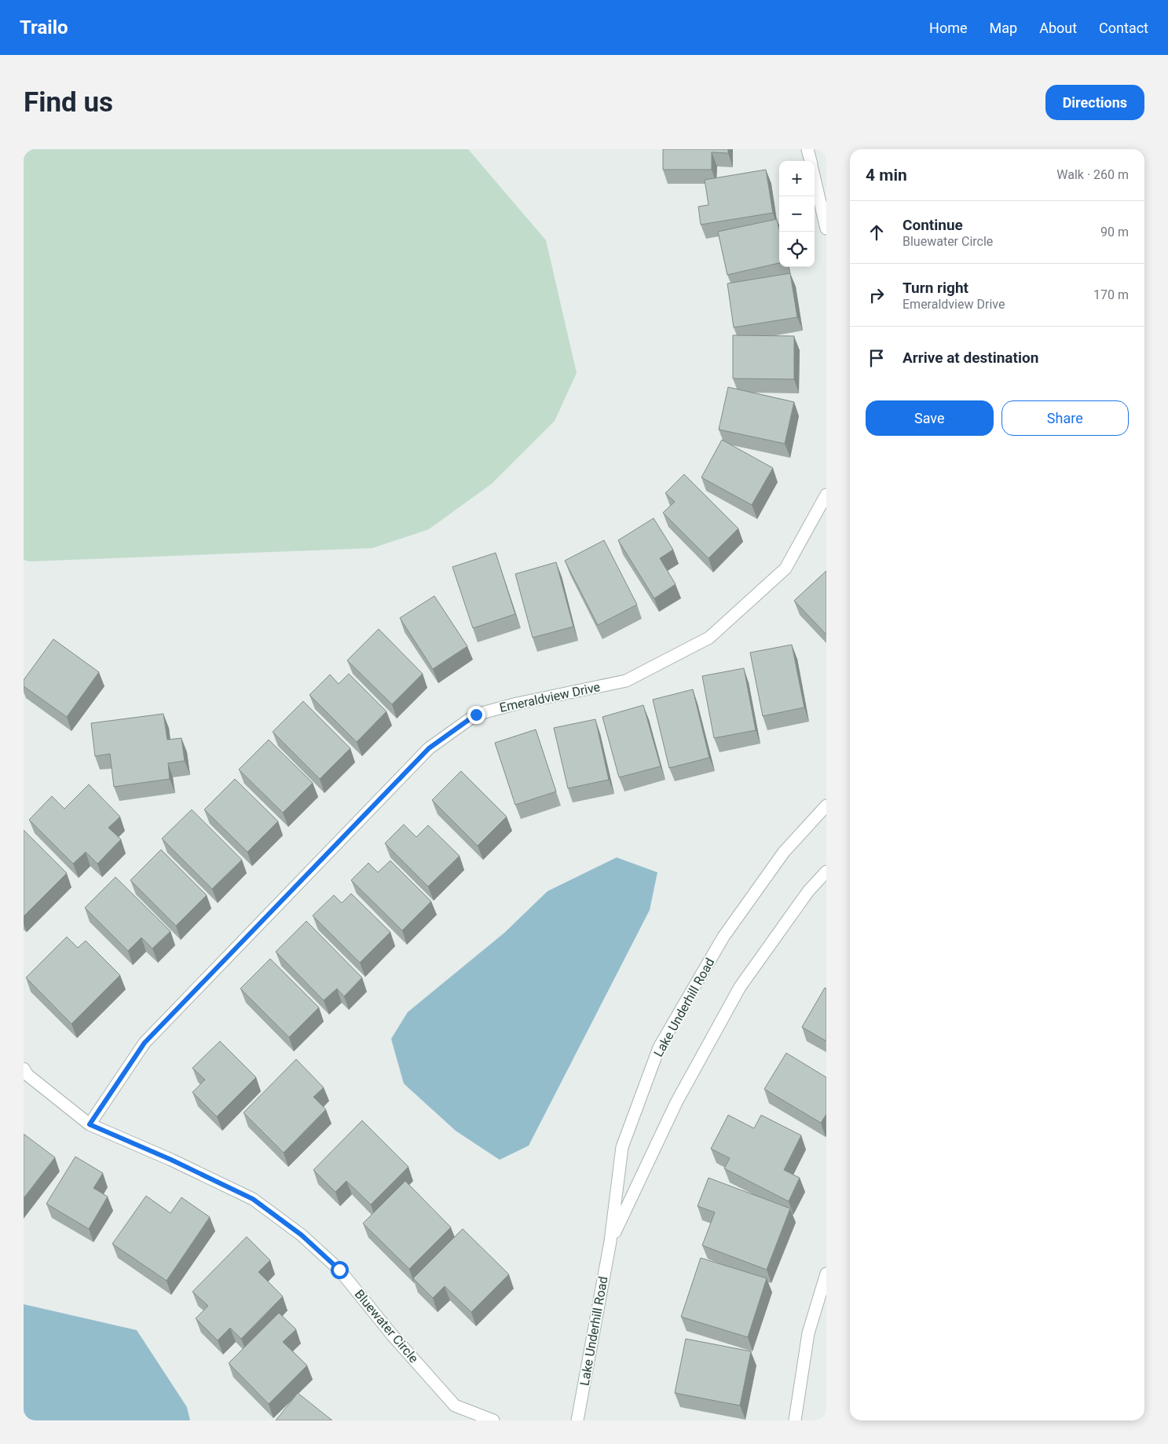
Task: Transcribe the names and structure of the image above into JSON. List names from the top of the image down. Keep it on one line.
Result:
{"streets":{"street":["Emeraldview Drive","Lake Underhill Road","Bluewater Circle"]},"crossings":[["Emeraldview Drive","Bluewater Circle"]],"page":{"header":"Trailo","nav":["Home","Map","About","Contact"],"buttons":["Directions",["Save","Share"]],"title":"Find us","heading":["4 min","Walk · 260 m"],"map_buttons":["+","−"],"list":[["Continue","Bluewater Circle","90 m"],["Turn right","Emeraldview Drive","170 m"],"Arrive at destination"]}}
